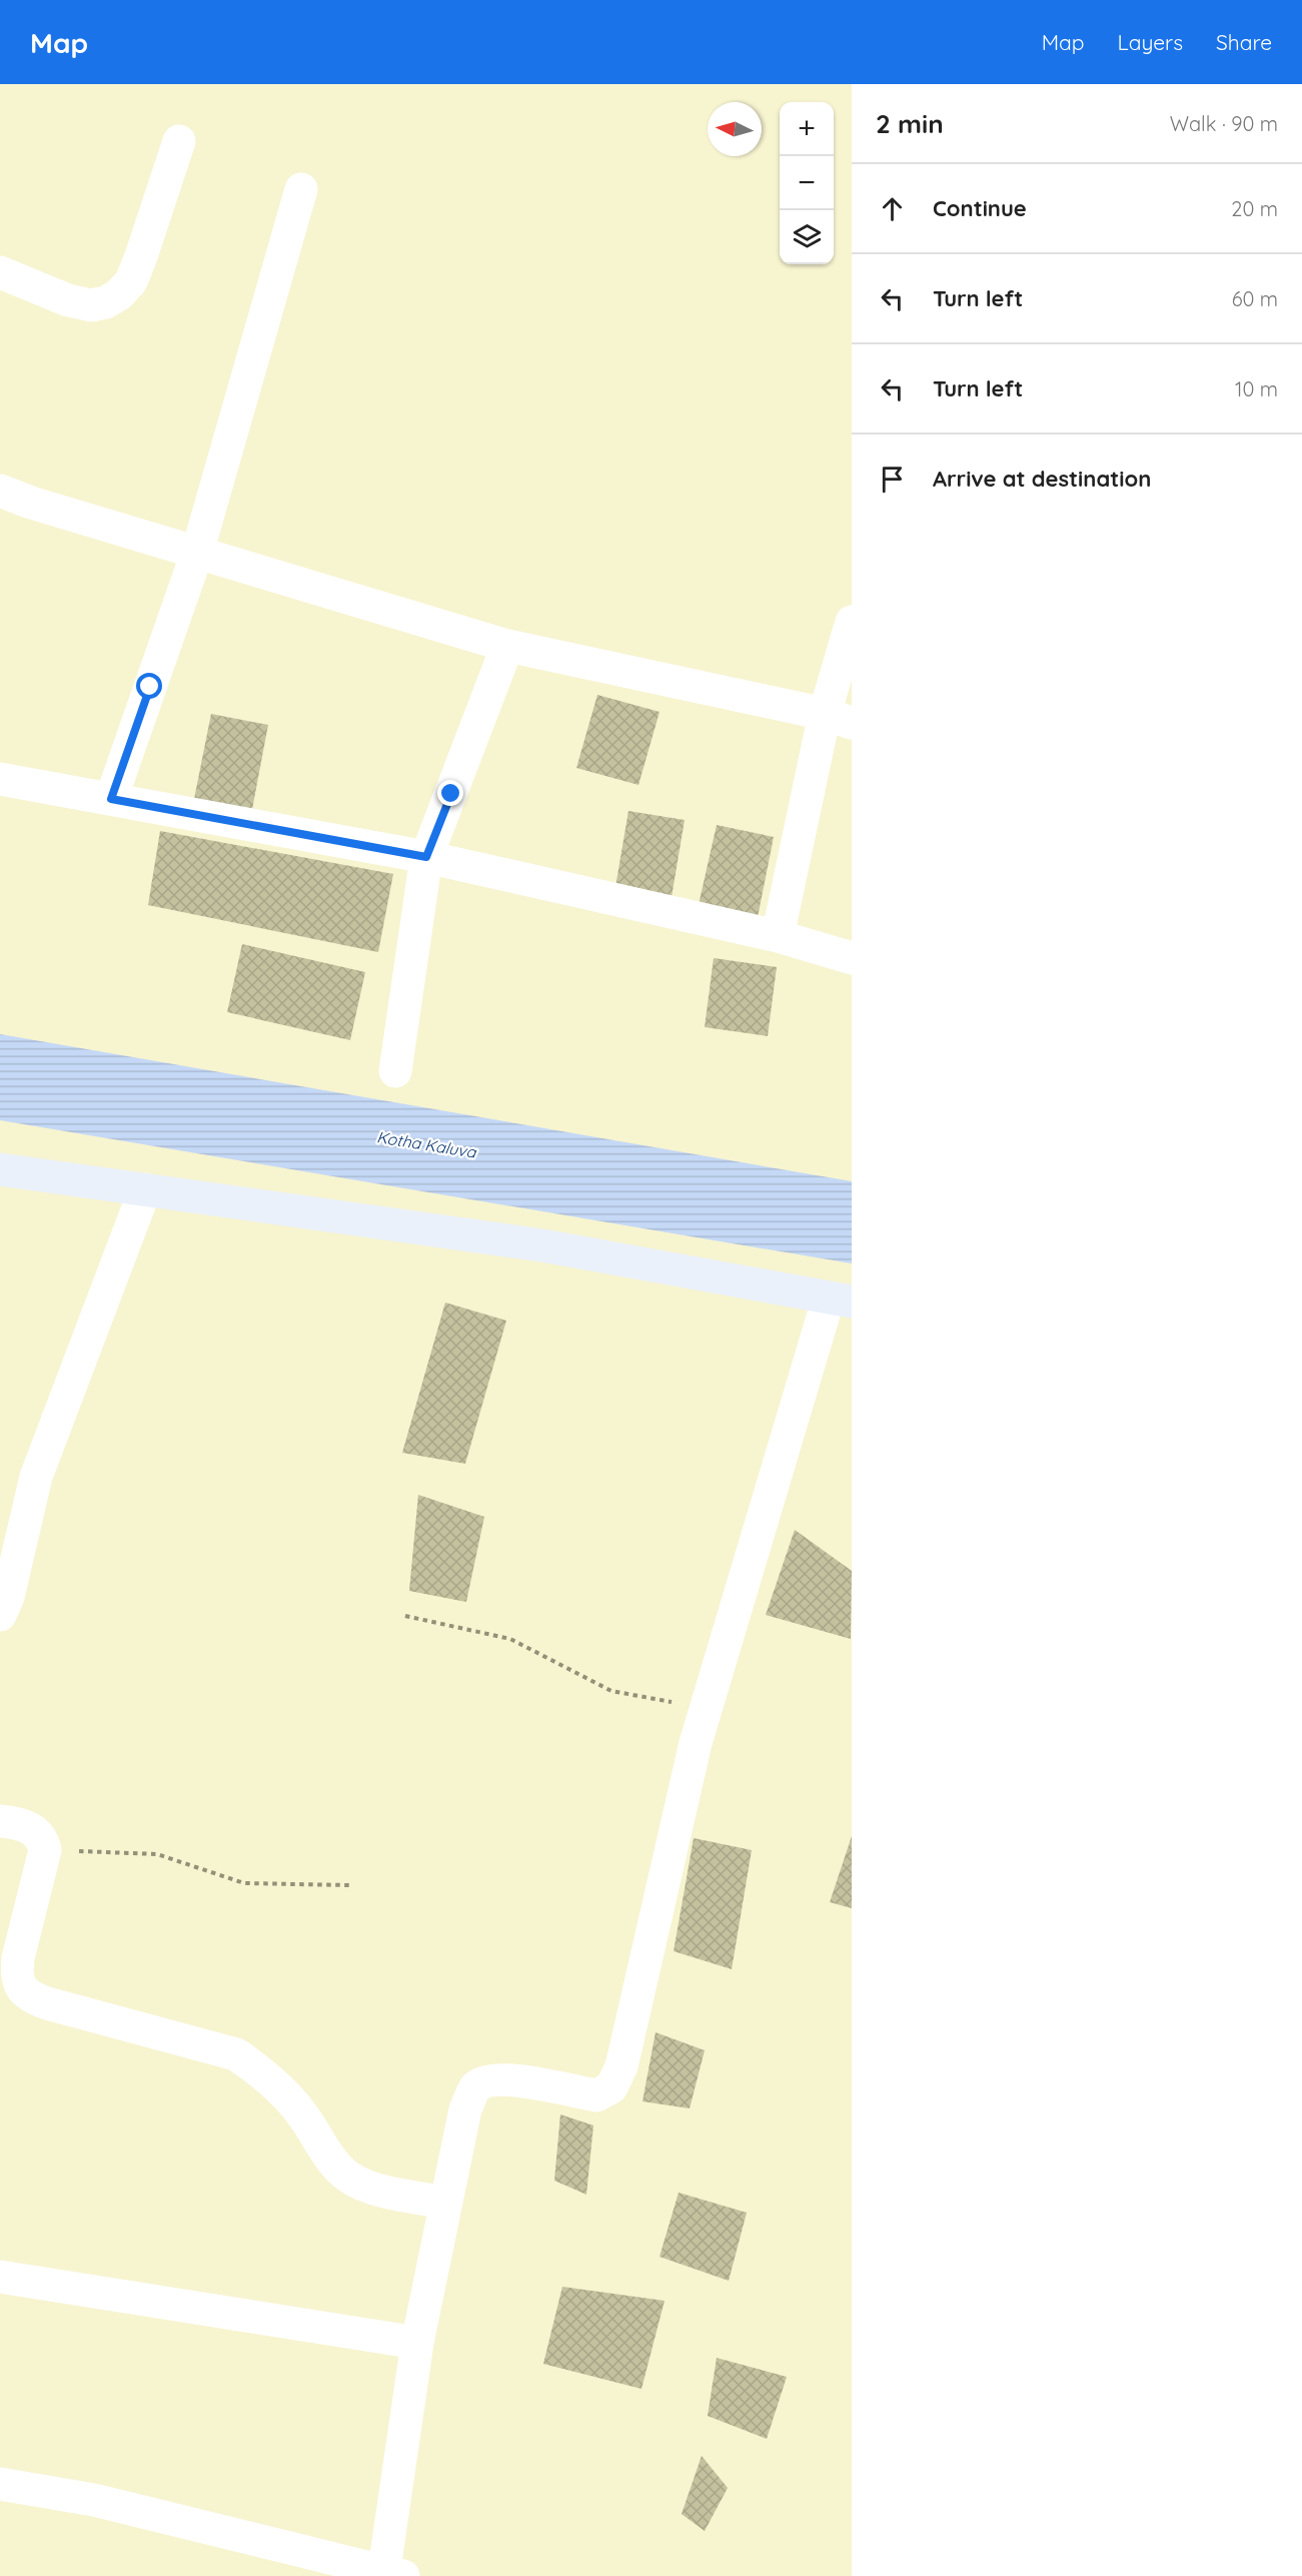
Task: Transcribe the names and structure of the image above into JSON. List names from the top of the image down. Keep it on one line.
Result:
{"water":["Kotha Kaluva"],"north":"left","page":{"header":"Map","nav":["Map","Layers","Share"],"heading":["2 min","Walk · 90 m"],"map_buttons":["+","−"],"list":[["Continue","20 m"],["Turn left","60 m"],["Turn left","10 m"],"Arrive at destination"]}}
